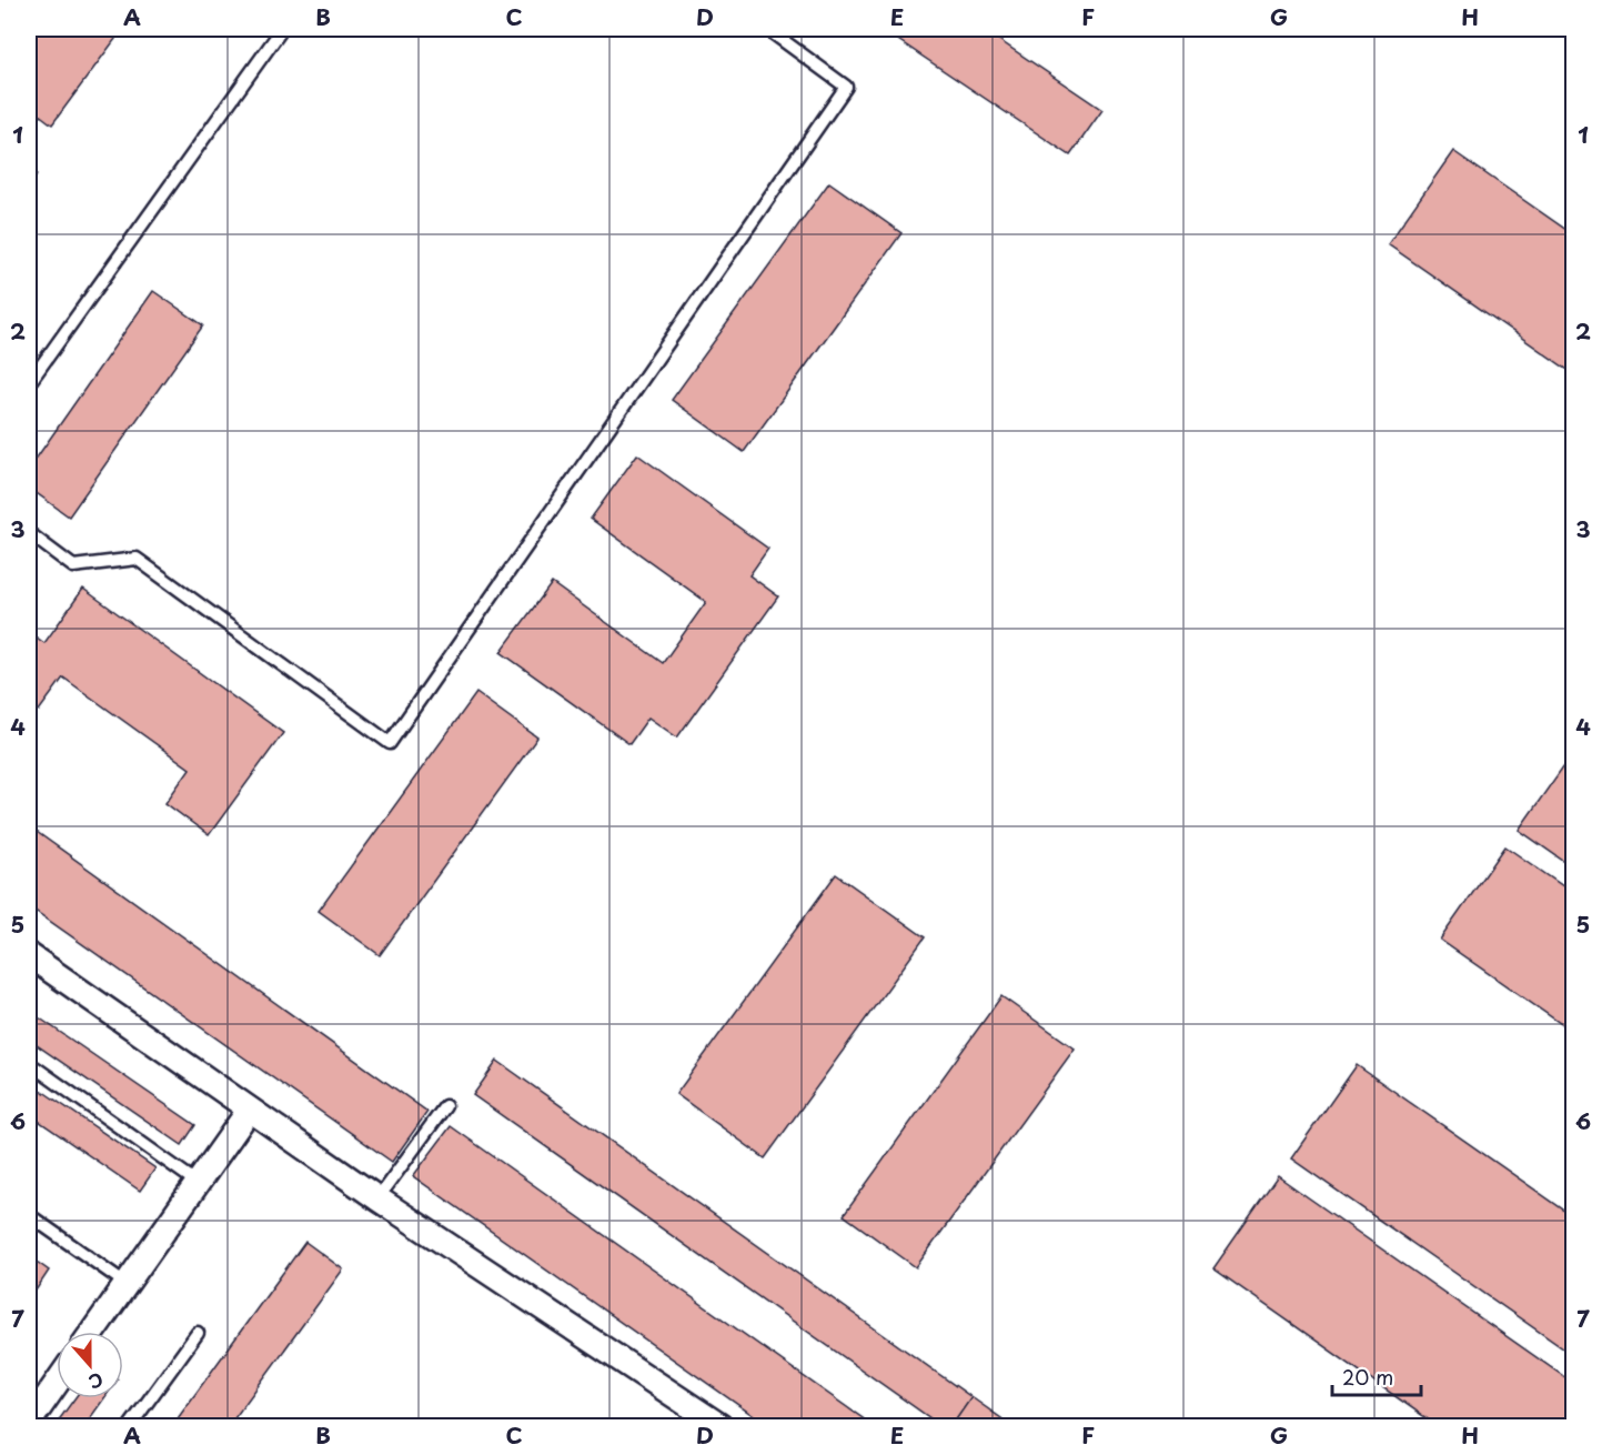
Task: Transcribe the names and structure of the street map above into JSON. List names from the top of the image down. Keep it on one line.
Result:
{"scale_bar":"20 m","north":"bottom","grid":{"columns":["A","B","C","D","E","F","G","H"],"rows":["1","2","3","4","5","6","7"]}}
